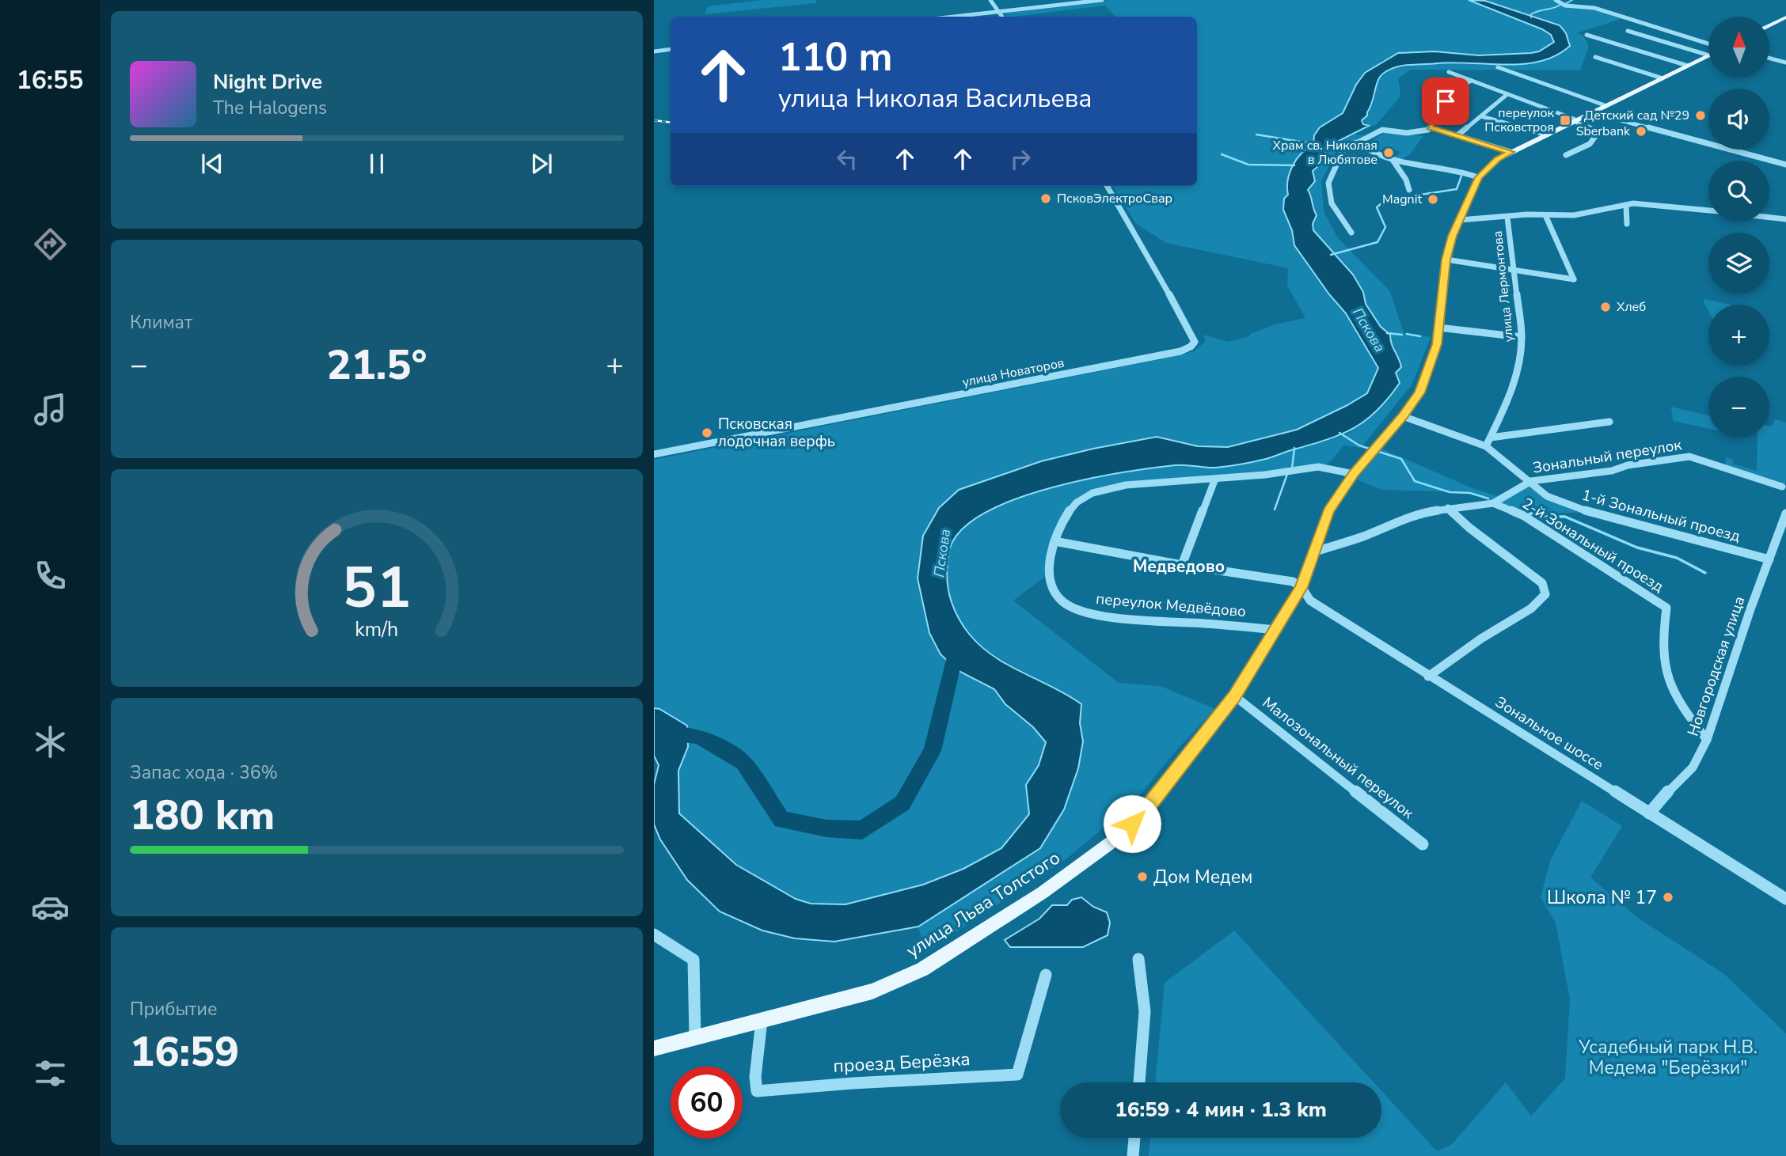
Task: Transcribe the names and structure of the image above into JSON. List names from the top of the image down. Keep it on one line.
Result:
{"streets":{"main road":["улица Льва Толстого"],"street":["улица Лермонтова","улица Новаторов","Зональный переулок","1-й Зональный проезд","2-й Зональный проезд","переулок Медвёдово","Новгородская улица","Зональное шоссе","Малозональный переулок","проезд Берёзка"]},"crossings":[["улица Лермонтова","1-й Зональный проезд"],["Зональный переулок","1-й Зональный проезд"],["Зональный переулок","2-й Зональный проезд"],["Зональный переулок","улица Льва Толстого"],["1-й Зональный проезд","Новгородская улица"],["1-й Зональный проезд","улица Льва Толстого"],["2-й Зональный проезд","Новгородская улица"],["переулок Медвёдово","улица Льва Толстого"],["Новгородская улица","Зональное шоссе"],["Зональное шоссе","улица Льва Толстого"],["Малозональный переулок","улица Льва Толстого"],["улица Льва Толстого","проезд Берёзка"]],"districts":["Медведово"],"water":["Пскова"],"parks":["Усадебный парк Н.В. Медема \"Берёзки\""],"places":{"other":["Детский сад №29","Sberbank","Храм св. Николая в Любятове","ПсковЭлектроСвар","Magnit","Хлеб","Псковская лодочная верфь","Дом Медем","Школа № 17"],"transit":["переулок Псковстроя"]},"north":"top","page":{"tabs":"16:55","map_buttons":["+","−"],"turn":["110 m","улица Николая Васильева"],"song":["Night Drive","The Halogens"],"tile":["Климат",["Запас хода · 36%","180 km"],["Прибытие","16:59"]],"heat":["−","21.5°","+"],"limit":"60","trip":"16:59 · 4 мин · 1.3 km","gauge":["51","km/h"]}}
